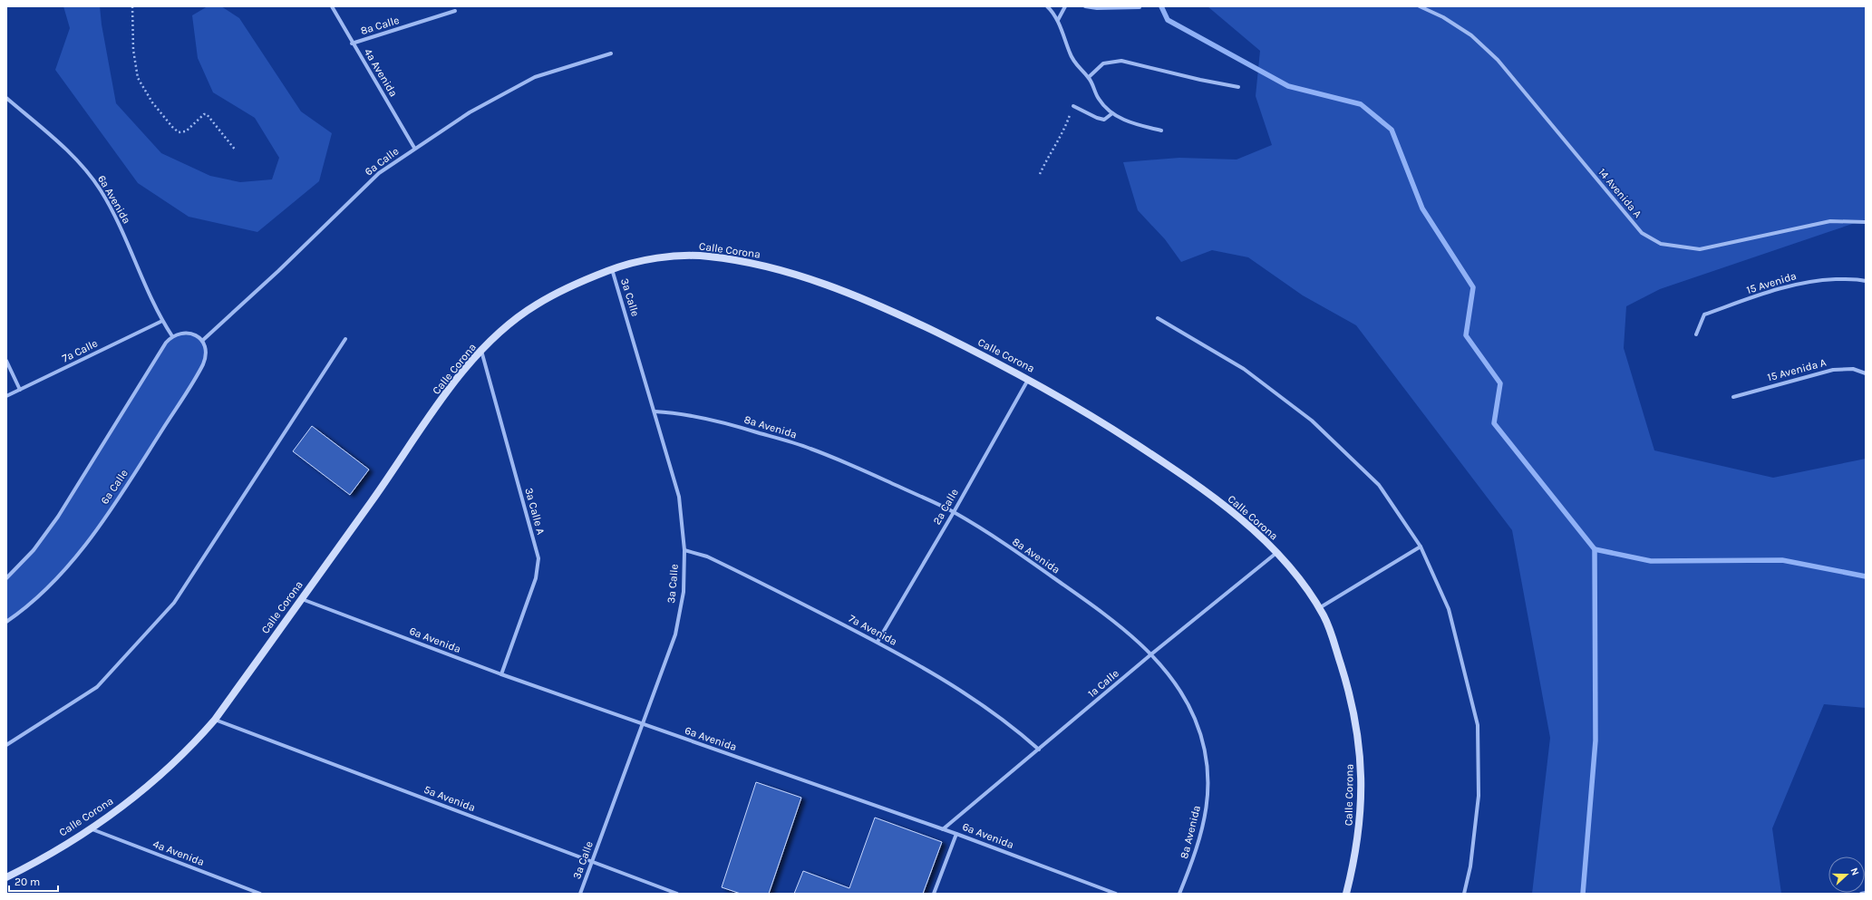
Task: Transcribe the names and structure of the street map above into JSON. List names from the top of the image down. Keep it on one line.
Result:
{"streets":{"street":["8a Calle","4a Avenida","6a Calle","14 Avenida A","6a Avenida","Calle Corona","15 Avenida","3a Calle","7a Calle","15 Avenida A","8a Avenida","2a Calle","3a Calle A","7a Avenida","1a Calle","5a Avenida"]},"crossings":[["8a Calle","4a Avenida"],["4a Avenida","6a Calle"],["4a Avenida","Calle Corona"],["6a Avenida","Calle Corona"],["6a Avenida","3a Calle"],["6a Avenida","7a Calle"],["6a Avenida","3a Calle A"],["6a Avenida","1a Calle"],["Calle Corona","3a Calle"],["Calle Corona","2a Calle"],["Calle Corona","3a Calle A"],["Calle Corona","1a Calle"],["Calle Corona","5a Avenida"],["3a Calle","8a Avenida"],["3a Calle","7a Avenida"],["3a Calle","5a Avenida"],["8a Avenida","2a Calle"],["8a Avenida","1a Calle"],["2a Calle","7a Avenida"],["7a Avenida","1a Calle"]],"scale_bar":"20 m","north":"right"}
